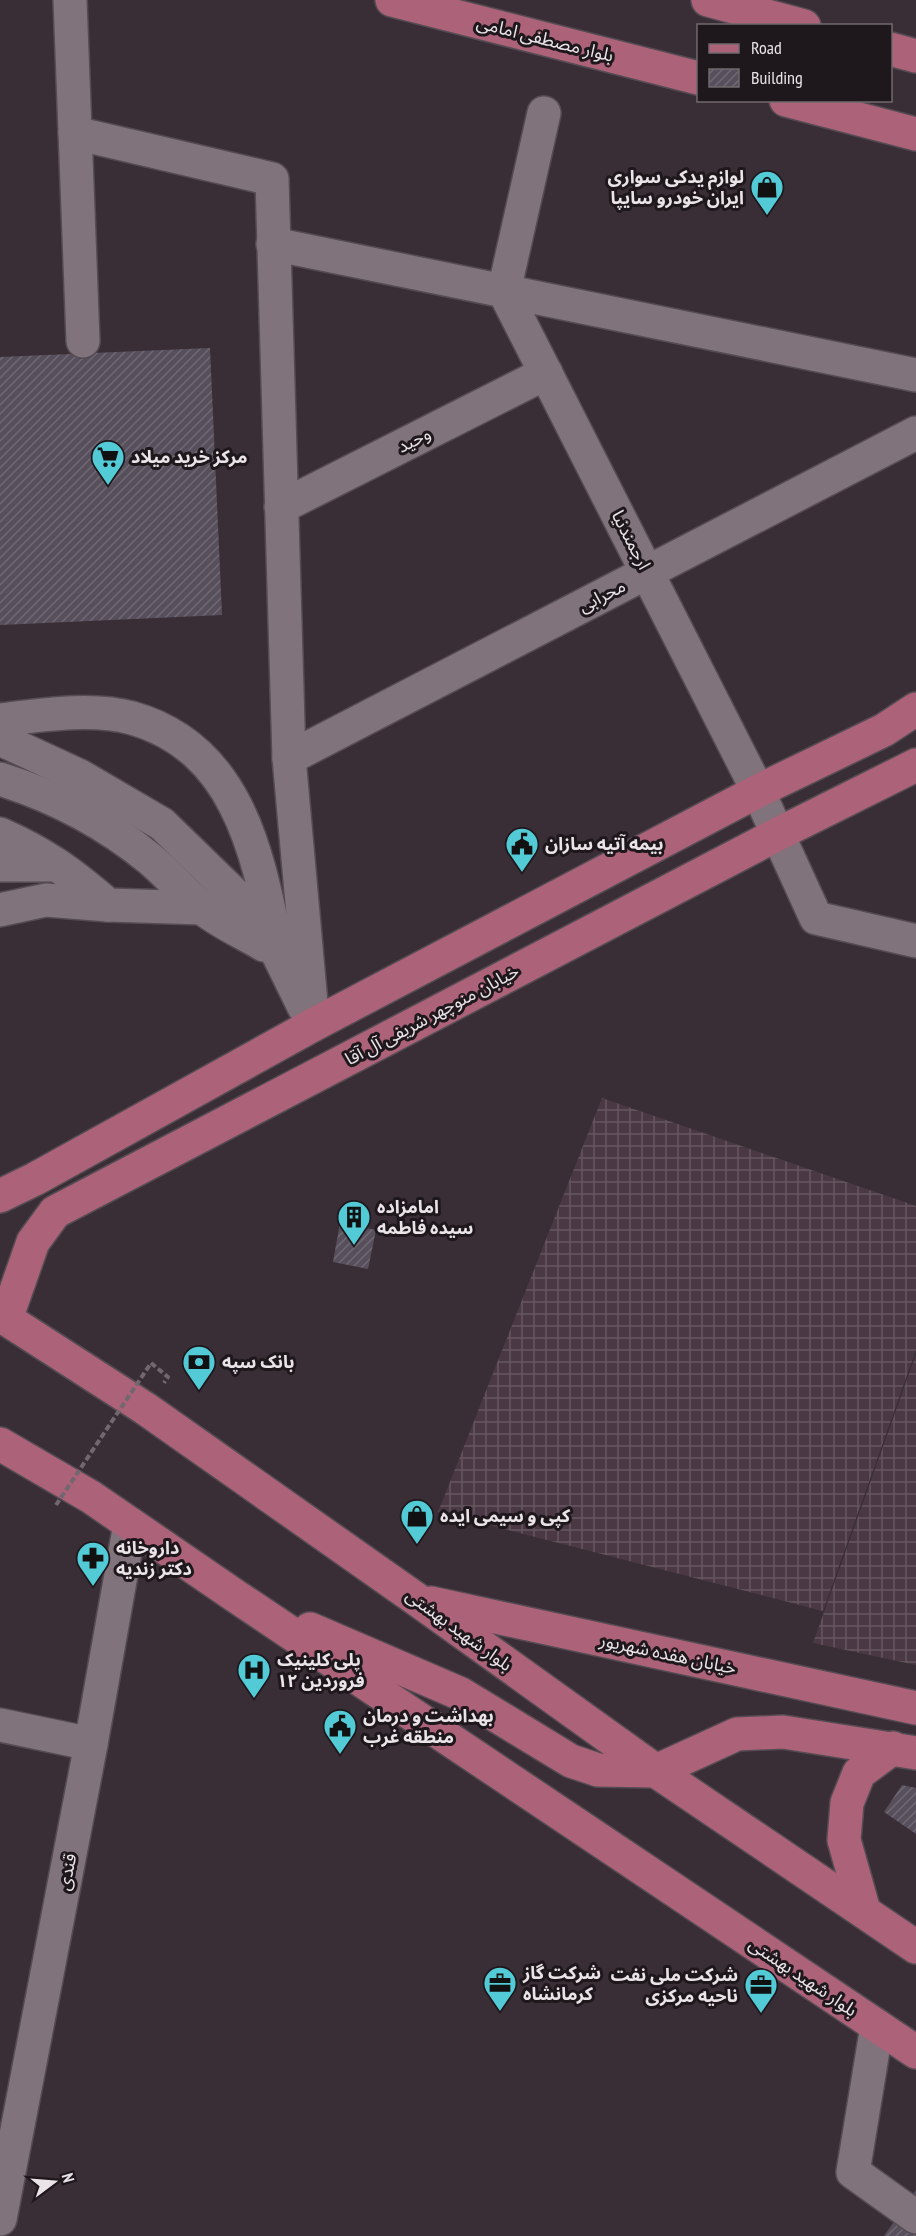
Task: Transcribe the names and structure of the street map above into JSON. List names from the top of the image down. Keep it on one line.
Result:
{"streets":{"main road":["بلوار مصطفی امامی","خیابان منوچهر شریفی آل آقا","بلوار شهید بهشتی","خیابان هفده شهریور"],"street":["وحید","ارجمندنیا","محرابی","قندی"]},"crossings":[["وحید","ارجمندنیا"],["ارجمندنیا","محرابی"],["ارجمندنیا","خیابان منوچهر شریفی آل آقا"],["خیابان منوچهر شریفی آل آقا","بلوار شهید بهشتی"],["بلوار شهید بهشتی","خیابان هفده شهریور"],["بلوار شهید بهشتی","قندی"]],"places":{"shop":["لوازم یدکی سواری ایران خودرو سایپا","کپی و سیمی ایده"],"supermarket":["مرکز خرید میلاد"],"public building":["بیمه آتیه سازان","بهداشت و درمان منطقه غرب"],"building":["امامزاده سیده فاطمه"],"bank":["بانک سپه"],"pharmacy":["داروخانه دکتر زندیه"],"hospital":["پلی کلینیک ۱۲ فروردین"],"office":["شرکت گاز کرمانشاه","شرکت ملی نفت ناحیه مرکزی"]},"legend":["Road","Building"],"north":"right"}
